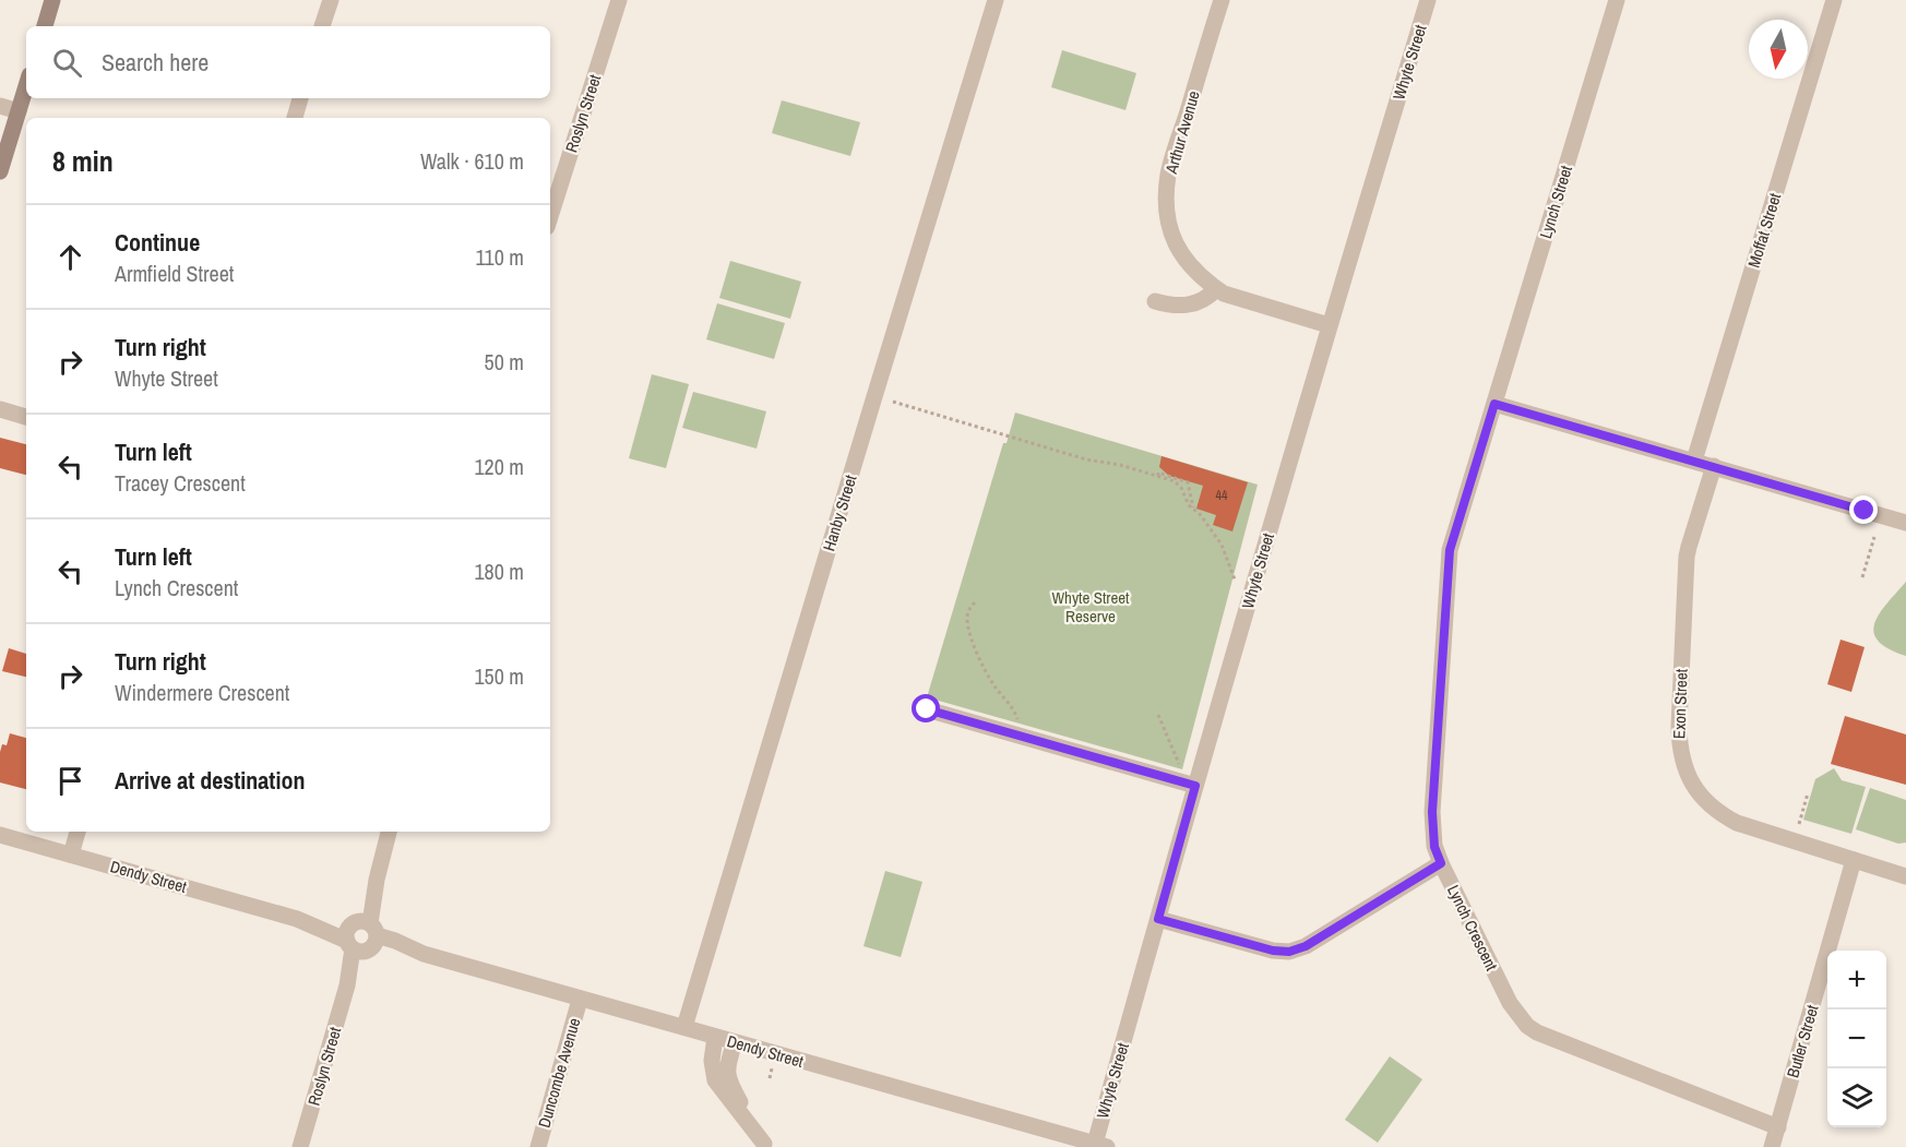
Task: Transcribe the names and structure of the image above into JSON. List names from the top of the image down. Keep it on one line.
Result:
{"streets":{"street":["Whyte Street","Roslyn Street","Arthur Avenue","Lynch Street","Moffat Street","Hanby Street","Exon Street","Dendy Street","Lynch Crescent","Butler Street","Duncombe Avenue"]},"crossings":[["Whyte Street","Arthur Avenue"],["Whyte Street","Dendy Street"],["Roslyn Street","Dendy Street"],["Lynch Street","Lynch Crescent"],["Hanby Street","Dendy Street"],["Exon Street","Butler Street"],["Dendy Street","Duncombe Avenue"],["Lynch Crescent","Butler Street"]],"parks":["Whyte Street Reserve"],"house_numbers":["44"],"north":"bottom","page":{"search":"Search here","heading":["8 min","Walk · 610 m"],"list":[["Continue","Armfield Street","110 m"],["Turn right","Whyte Street","50 m"],["Turn left","Tracey Crescent","120 m"],["Turn left","Lynch Crescent","180 m"],["Turn right","Windermere Crescent","150 m"],"Arrive at destination"],"map_buttons":["+","−"]}}
